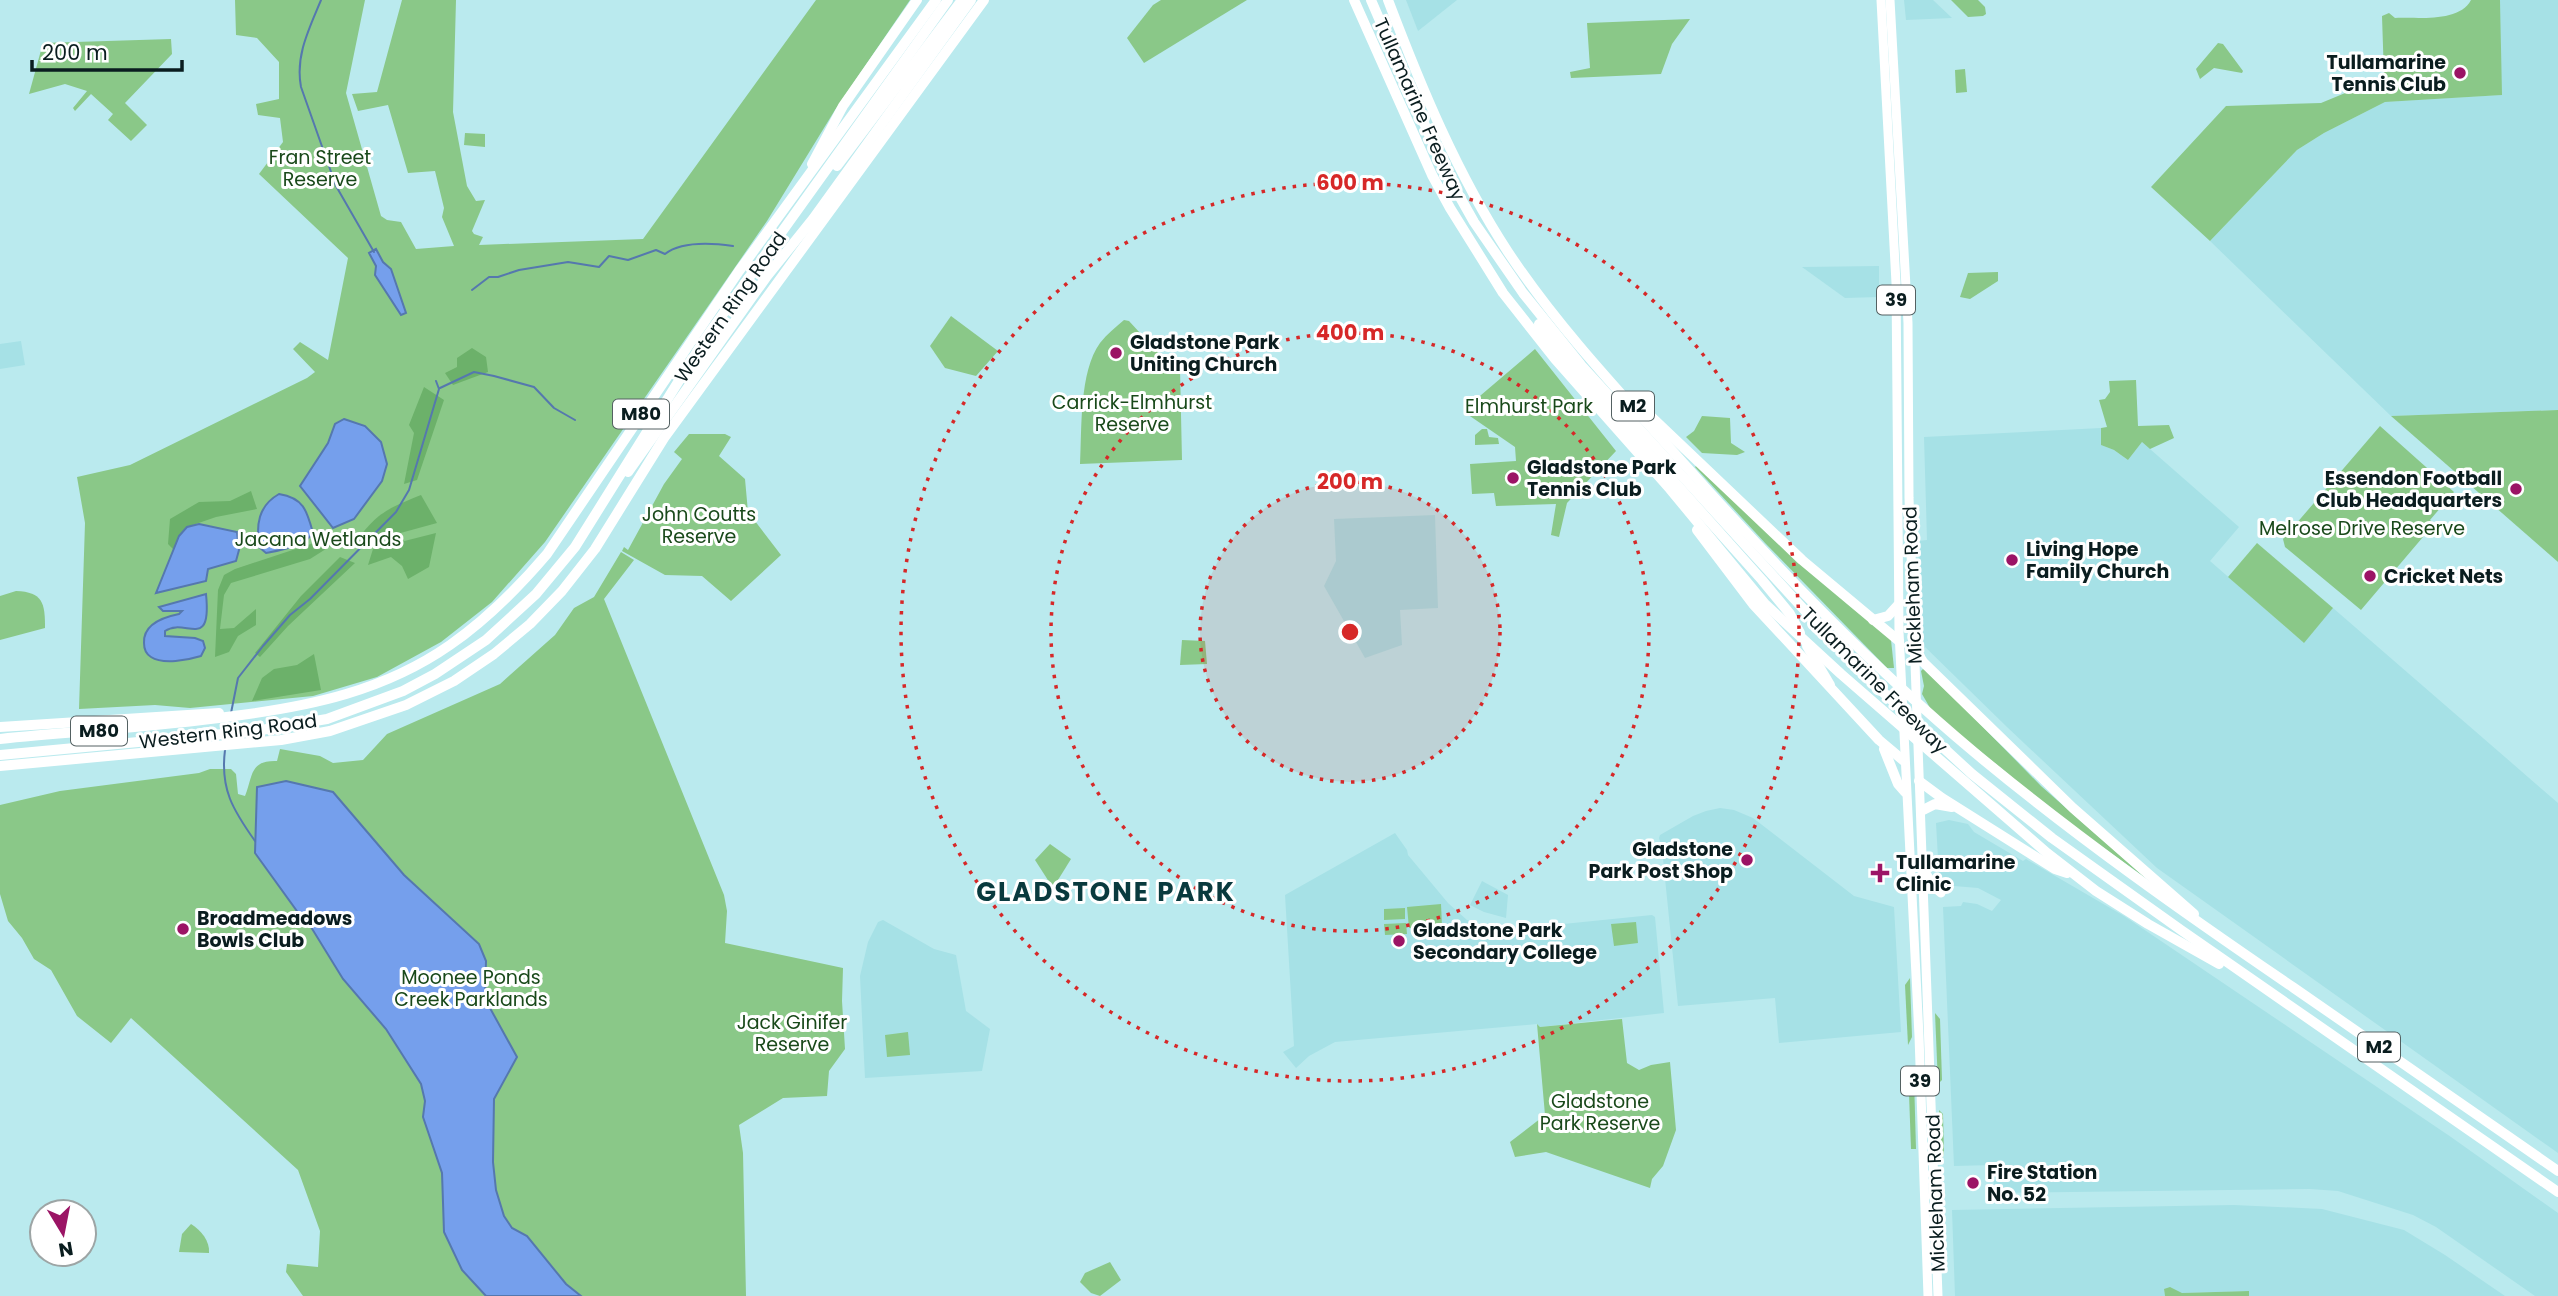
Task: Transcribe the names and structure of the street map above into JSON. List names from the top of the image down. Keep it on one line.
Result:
{"streets":{"highway":["Tullamarine Freeway","Western Ring Road","M2","M80"],"main road":["39","Mickleham Road"]},"districts":["GLADSTONE PARK"],"parks":["Fran Street Reserve","Carrick-Elmhurst Reserve","Elmhurst Park","John Coutts Reserve","Melrose Drive Reserve","Jacana Wetlands","Moonee Ponds Creek Parklands","Jack Ginifer Reserve","Gladstone Park Reserve"],"places":{"other":["Tullamarine Tennis Club","Gladstone Park Uniting Church","Gladstone Park Tennis Club","Essendon Football Club Headquarters","Living Hope Family Church","Cricket Nets","Gladstone Park Post Shop","Broadmeadows Bowls Club","Gladstone Park Secondary College","Fire Station No. 52"],"health":["Tullamarine Clinic"]},"scale_bar":"200 m","north":"bottom","rings":["600 m","400 m","200 m"]}
